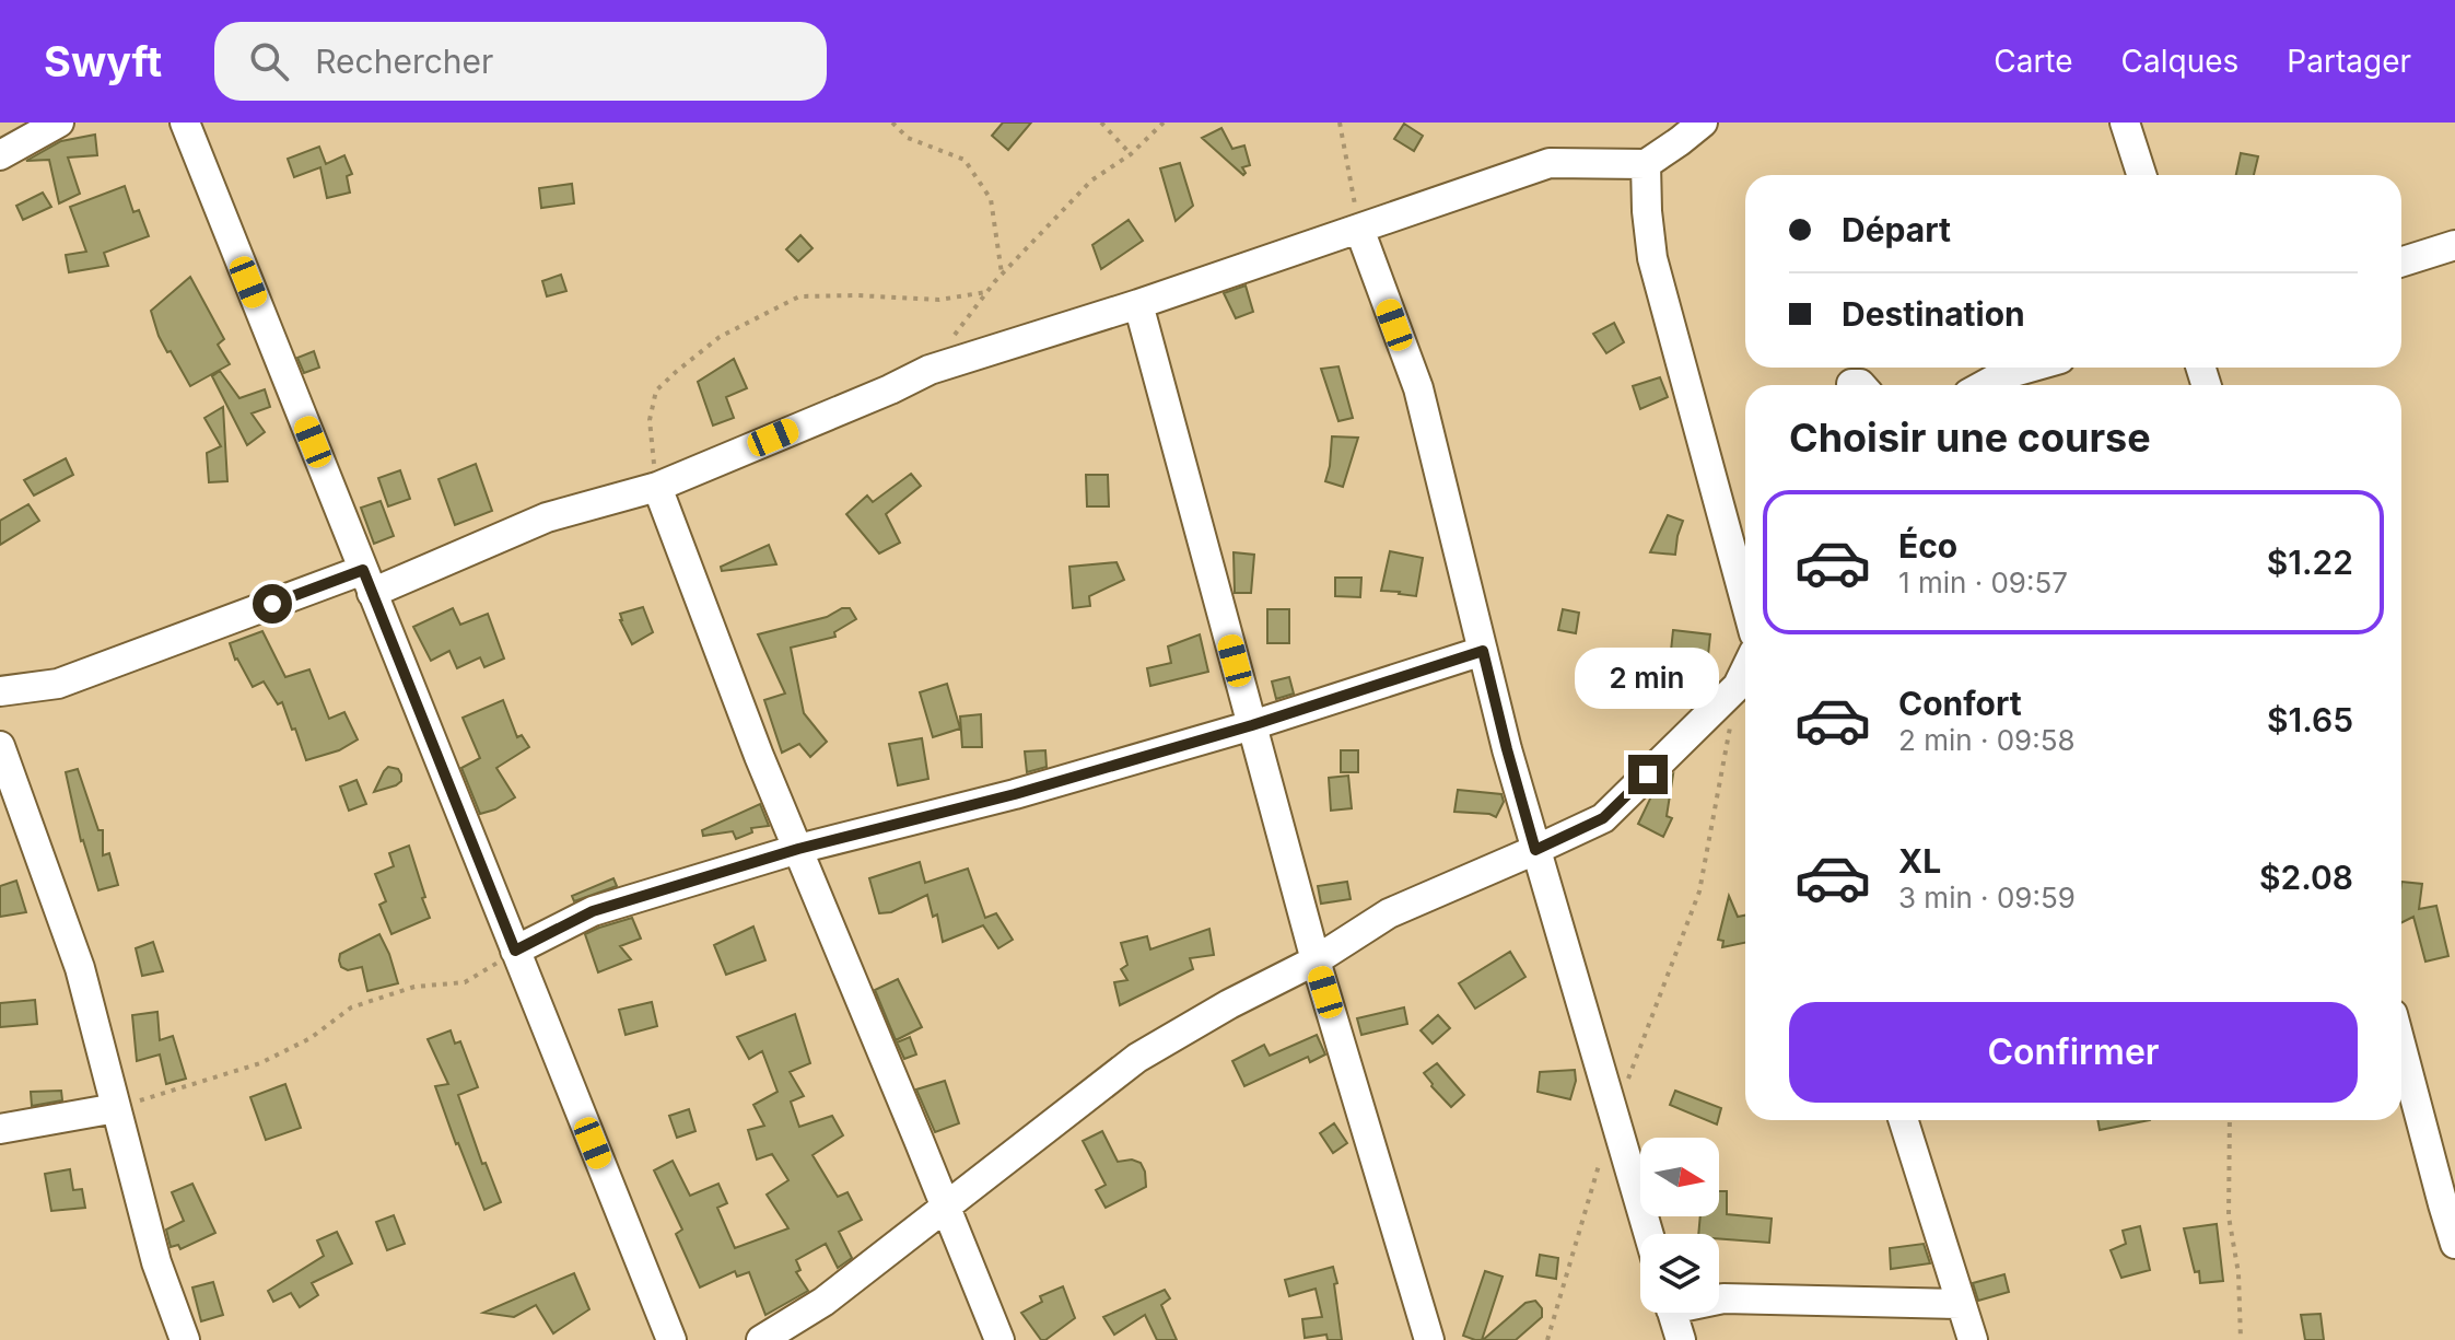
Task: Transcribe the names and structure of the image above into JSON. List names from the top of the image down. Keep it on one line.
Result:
{"north":"right","page":{"header":"Swyft","search":"Rechercher","nav":["Carte","Calques","Partager"],"banner":["Départ","Destination"],"heading":"Choisir une course","list":[{"name":"Éco","note":"1 min · 09:57","value":"$1.22"},{"name":"Confort","note":"2 min · 09:58","value":"$1.65"},{"name":"XL","note":"3 min · 09:59","value":"$2.08"}],"bubble":"2 min","buttons":"Confirmer"}}
